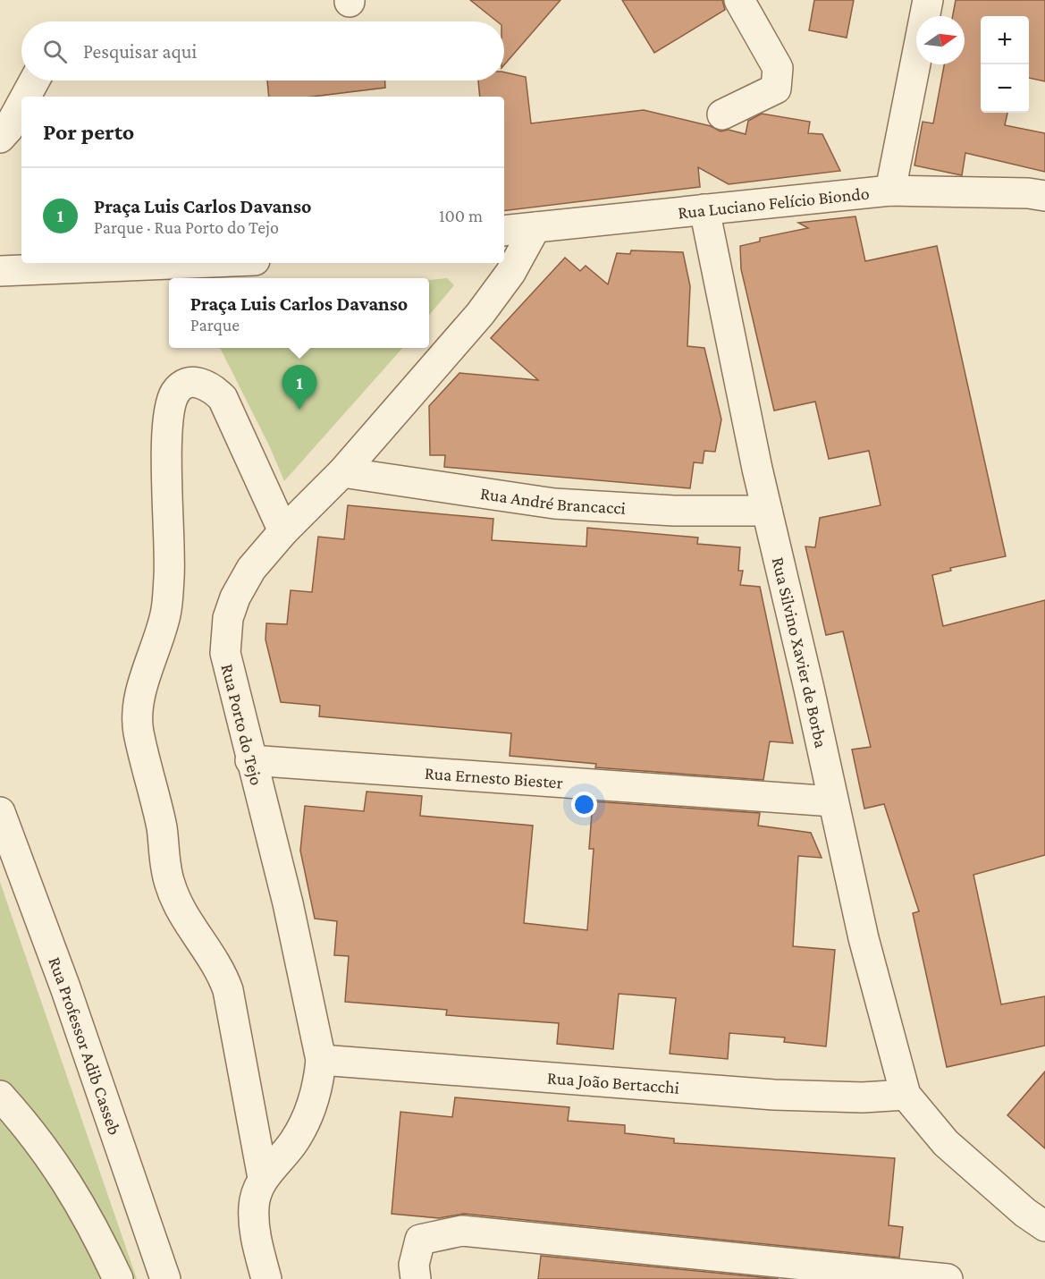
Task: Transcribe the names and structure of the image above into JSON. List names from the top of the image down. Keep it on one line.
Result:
{"streets":{"street":["Rua Luciano Felício Biondo","Rua André Brancacci","Rua Silvino Xavier de Borba","Rua Porto do Tejo","Rua Ernesto Biester","Rua Professor Adib Casseb","Rua João Bertacchi"]},"crossings":[["Rua Luciano Felício Biondo","Rua Silvino Xavier de Borba"],["Rua Luciano Felício Biondo","Rua Porto do Tejo"],["Rua André Brancacci","Rua Silvino Xavier de Borba"],["Rua André Brancacci","Rua Porto do Tejo"],["Rua Silvino Xavier de Borba","Rua Ernesto Biester"],["Rua Silvino Xavier de Borba","Rua João Bertacchi"],["Rua Porto do Tejo","Rua Ernesto Biester"],["Rua Porto do Tejo","Rua João Bertacchi"]],"north":"right","page":{"map_buttons":["+","−"],"search":"Pesquisar aqui","heading":"Por perto","list":[{"mark":"1","name":"Praça Luis Carlos Davanso","note":"Parque · Rua Porto do Tejo","value":"100 m"}],"popup":["Praça Luis Carlos Davanso","Parque"],"pins":"1"}}
